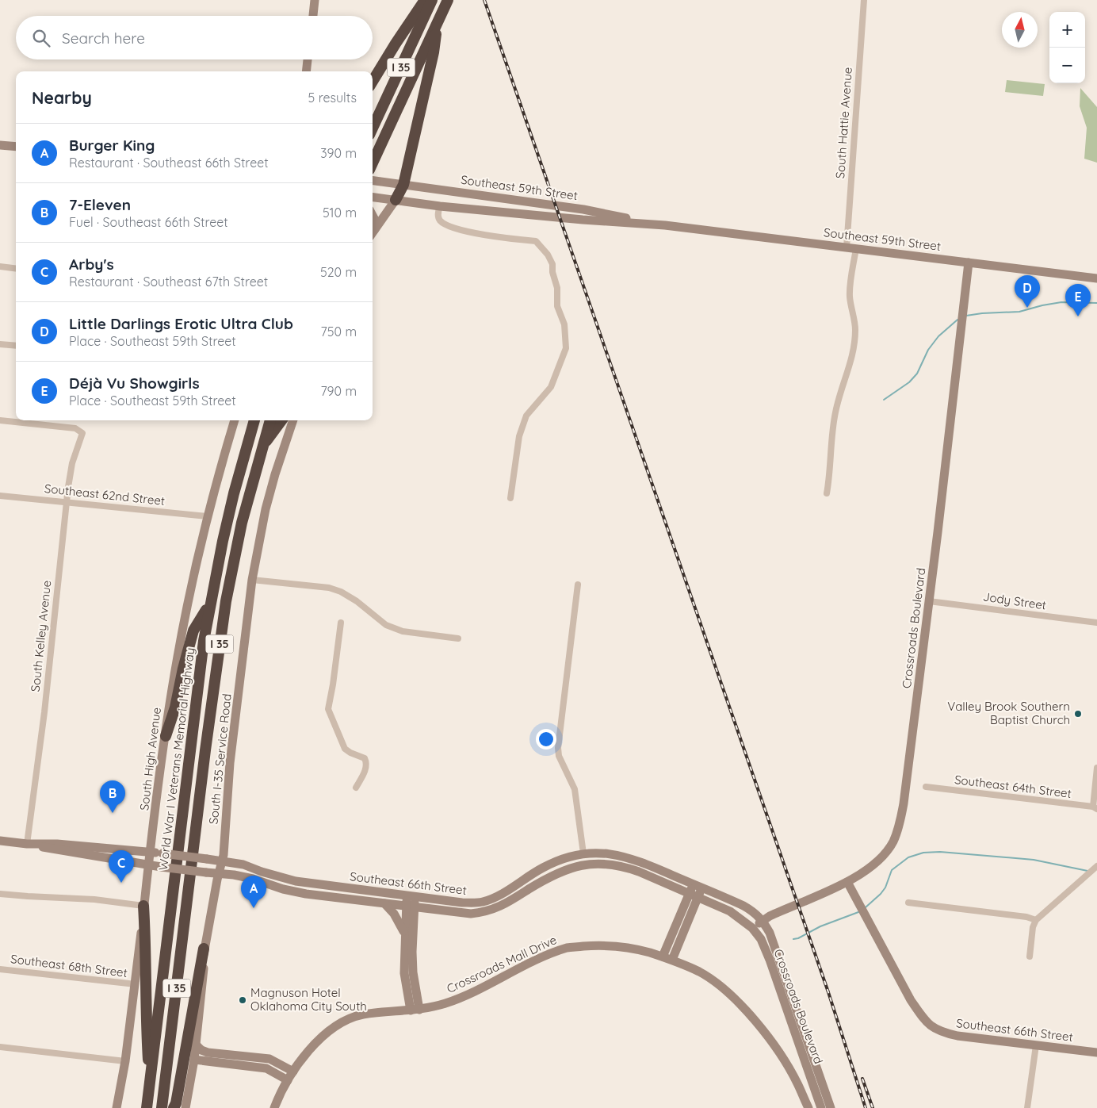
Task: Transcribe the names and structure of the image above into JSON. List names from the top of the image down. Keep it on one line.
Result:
{"streets":{"highway":["I 35","World War I Veterans Memorial Highway"],"main road":["Southeast 59th Street","Crossroads Boulevard","South High Avenue","South I-35 Service Road","Southeast 66th Street","Crossroads Mall Drive"],"street":["South Hattie Avenue","Southeast 62nd Street","Jody Street","South Kelley Avenue","Southeast 64th Street","Southeast 68th Street"]},"crossings":[["South Hattie Avenue","Southeast 59th Street"],["Southeast 59th Street","Crossroads Boulevard"],["Southeast 62nd Street","South Kelley Avenue"],["Southeast 62nd Street","South High Avenue"],["Jody Street","Crossroads Boulevard"],["Crossroads Boulevard","Southeast 66th Street"],["South Kelley Avenue","Southeast 66th Street"],["South High Avenue","Southeast 66th Street"],["South High Avenue","Southeast 68th Street"],["South I-35 Service Road","Southeast 66th Street"]],"places":["Valley Brook Southern Baptist Church","Magnuson Hotel Oklahoma City South"],"north":"top","page":{"map_buttons":["+","−"],"search":"Search here","heading":["Nearby","5 results"],"list":[{"mark":"A","name":"Burger King","note":"Restaurant · Southeast 66th Street","value":"390 m"},{"mark":"B","name":"7-Eleven","note":"Fuel · Southeast 66th Street","value":"510 m"},{"mark":"C","name":"Arby's","note":"Restaurant · Southeast 67th Street","value":"520 m"},{"mark":"D","name":"Little Darlings Erotic Ultra Club","note":"Place · Southeast 59th Street","value":"750 m"},{"mark":"E","name":"Déjà Vu Showgirls","note":"Place · Southeast 59th Street","value":"790 m"}],"pins":["D","E","B","C","A"]}}
